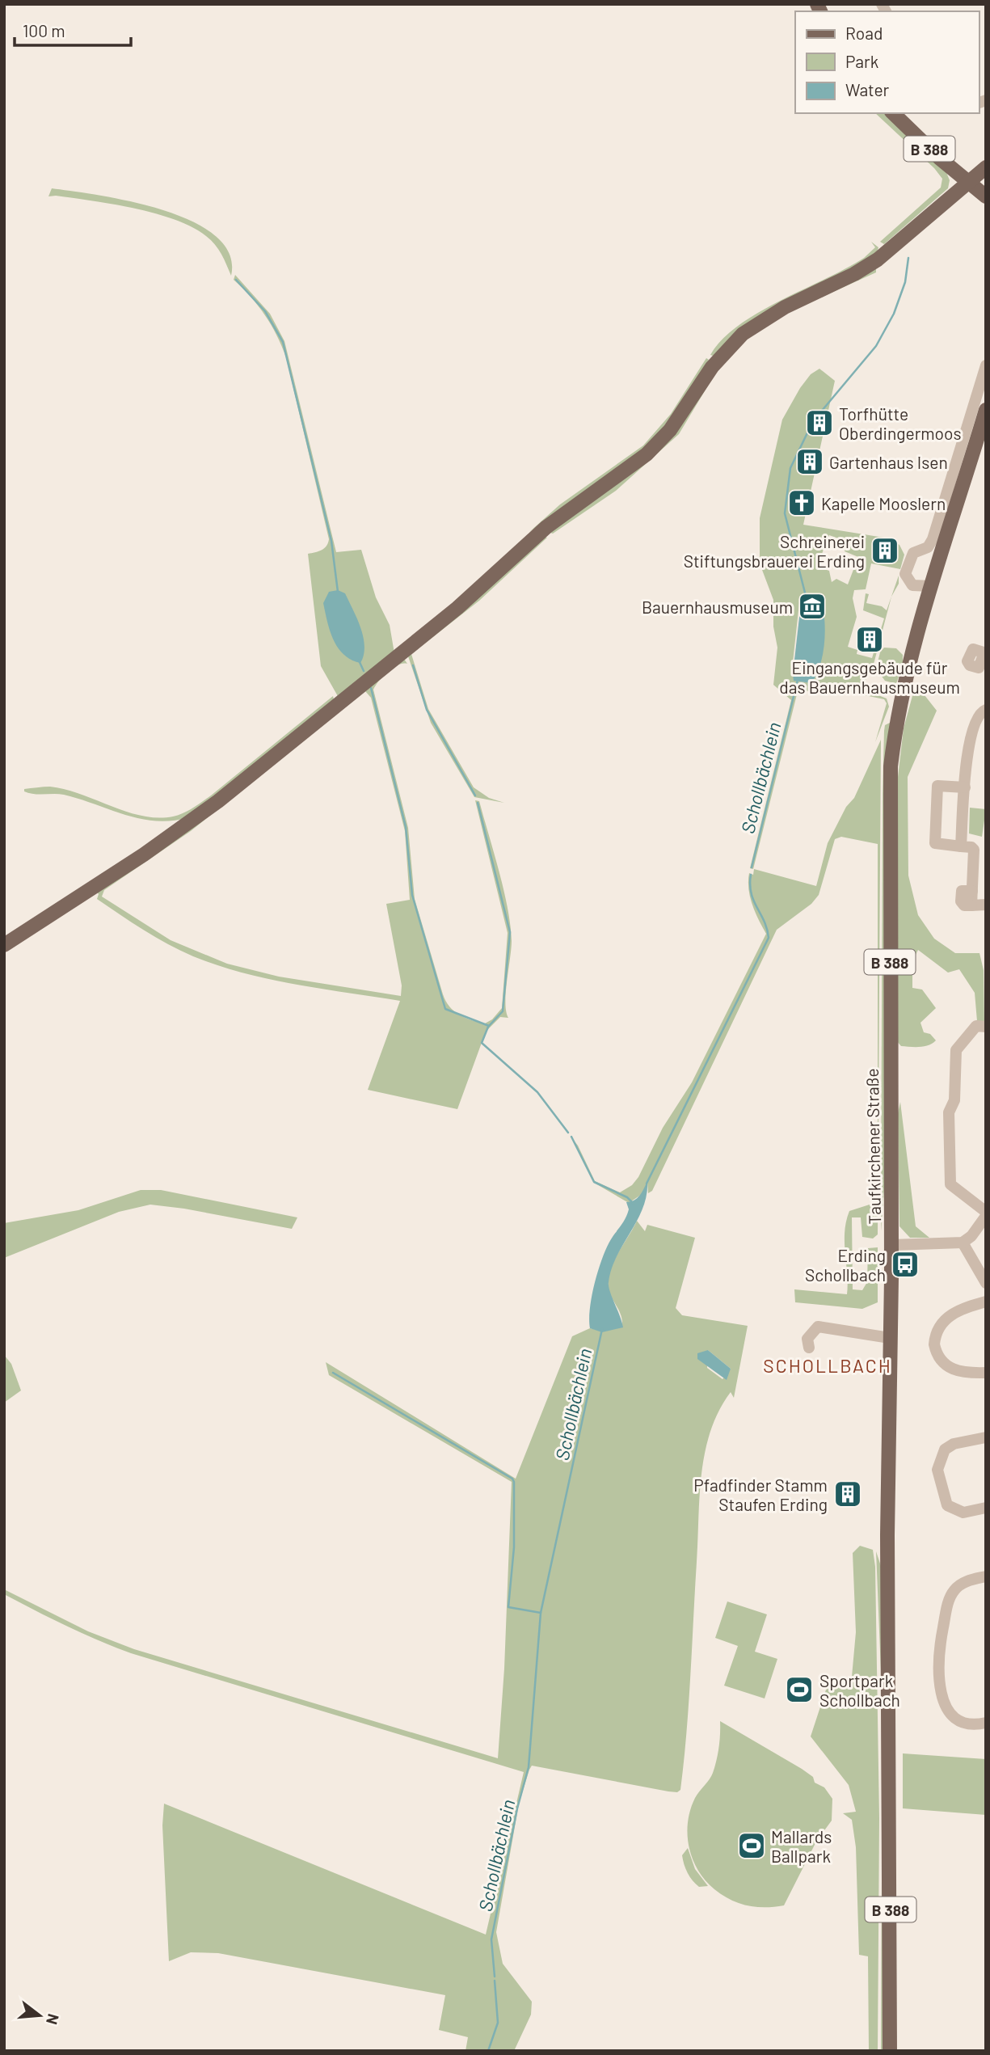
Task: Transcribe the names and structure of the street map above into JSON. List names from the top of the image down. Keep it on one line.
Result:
{"streets":{"main road":["B 388","Taufkirchener Straße"]},"districts":["SCHOLLBACH"],"water":["Schollbächlein"],"places":{"building":["Torfhütte Oberdingermoos","Gartenhaus Isen","Schreinerei Stiftungsbrauerei Erding","Eingangsgebäude für das Bauernhausmuseum","Pfadfinder Stamm Staufen Erding"],"church":["Kapelle Mooslern"],"museum":["Bauernhausmuseum"],"bus stop":["Erding Schollbach"],"sports":["Sportpark Schollbach","Mallards Ballpark"]},"legend":["Road","Park","Water"],"scale_bar":"100 m","north":"right"}
